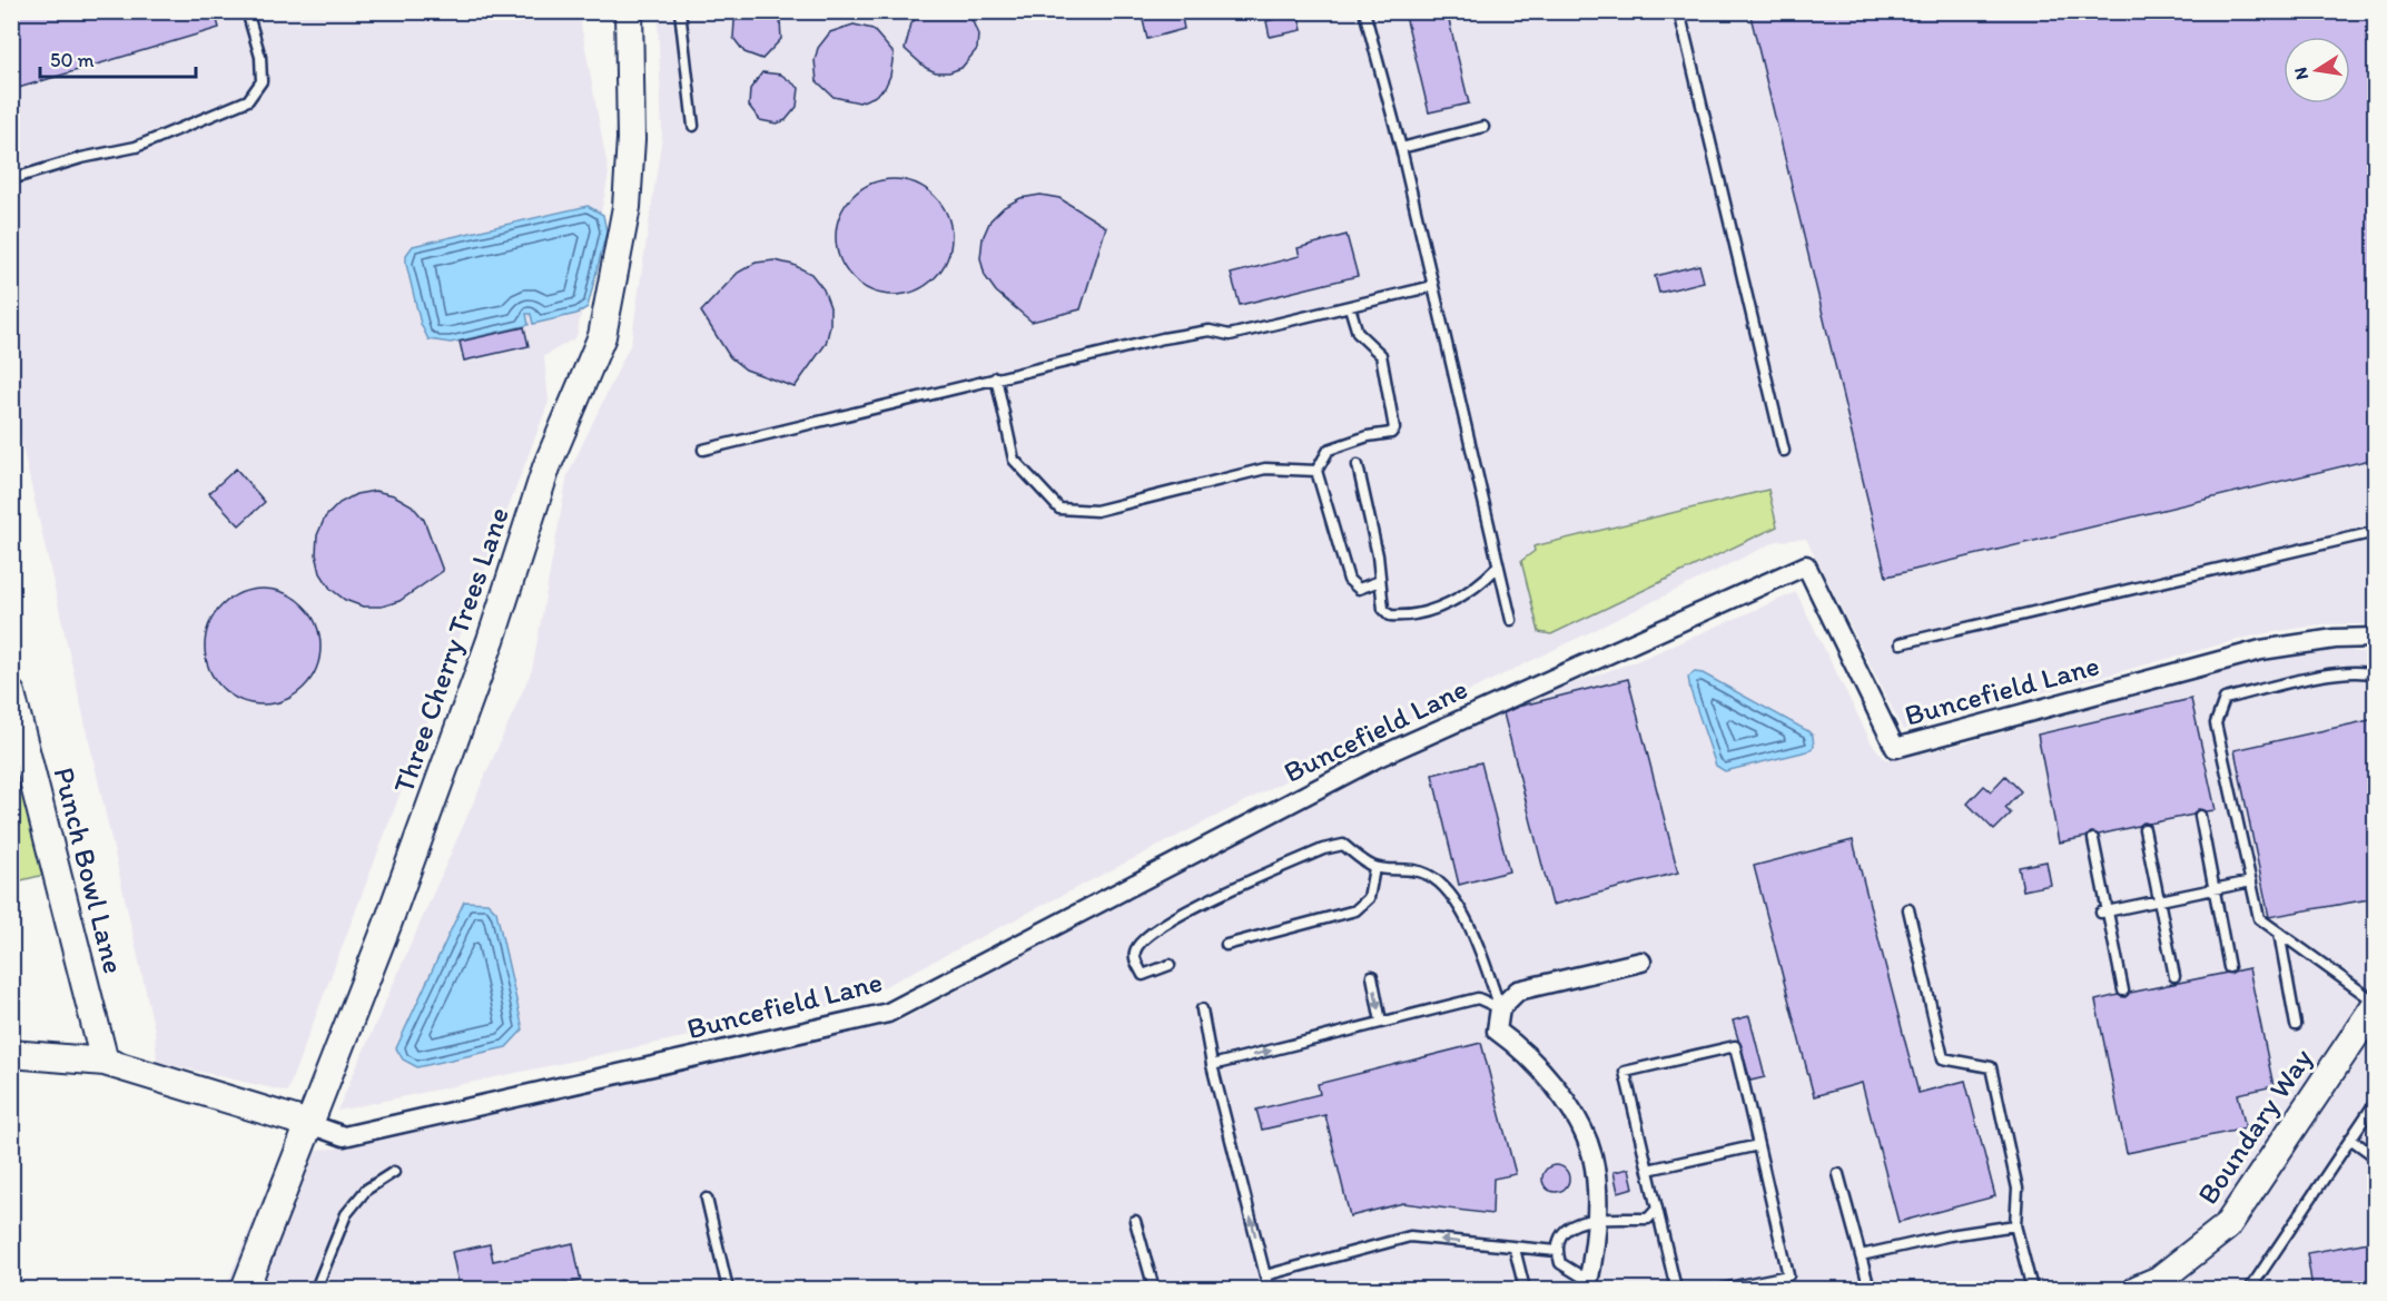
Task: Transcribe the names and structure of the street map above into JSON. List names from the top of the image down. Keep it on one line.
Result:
{"streets":{"street":["Three Cherry Trees Lane","Buncefield Lane","Punch Bowl Lane","Boundary Way"]},"crossings":[["Three Cherry Trees Lane","Buncefield Lane"]],"scale_bar":"50 m","north":"left"}
